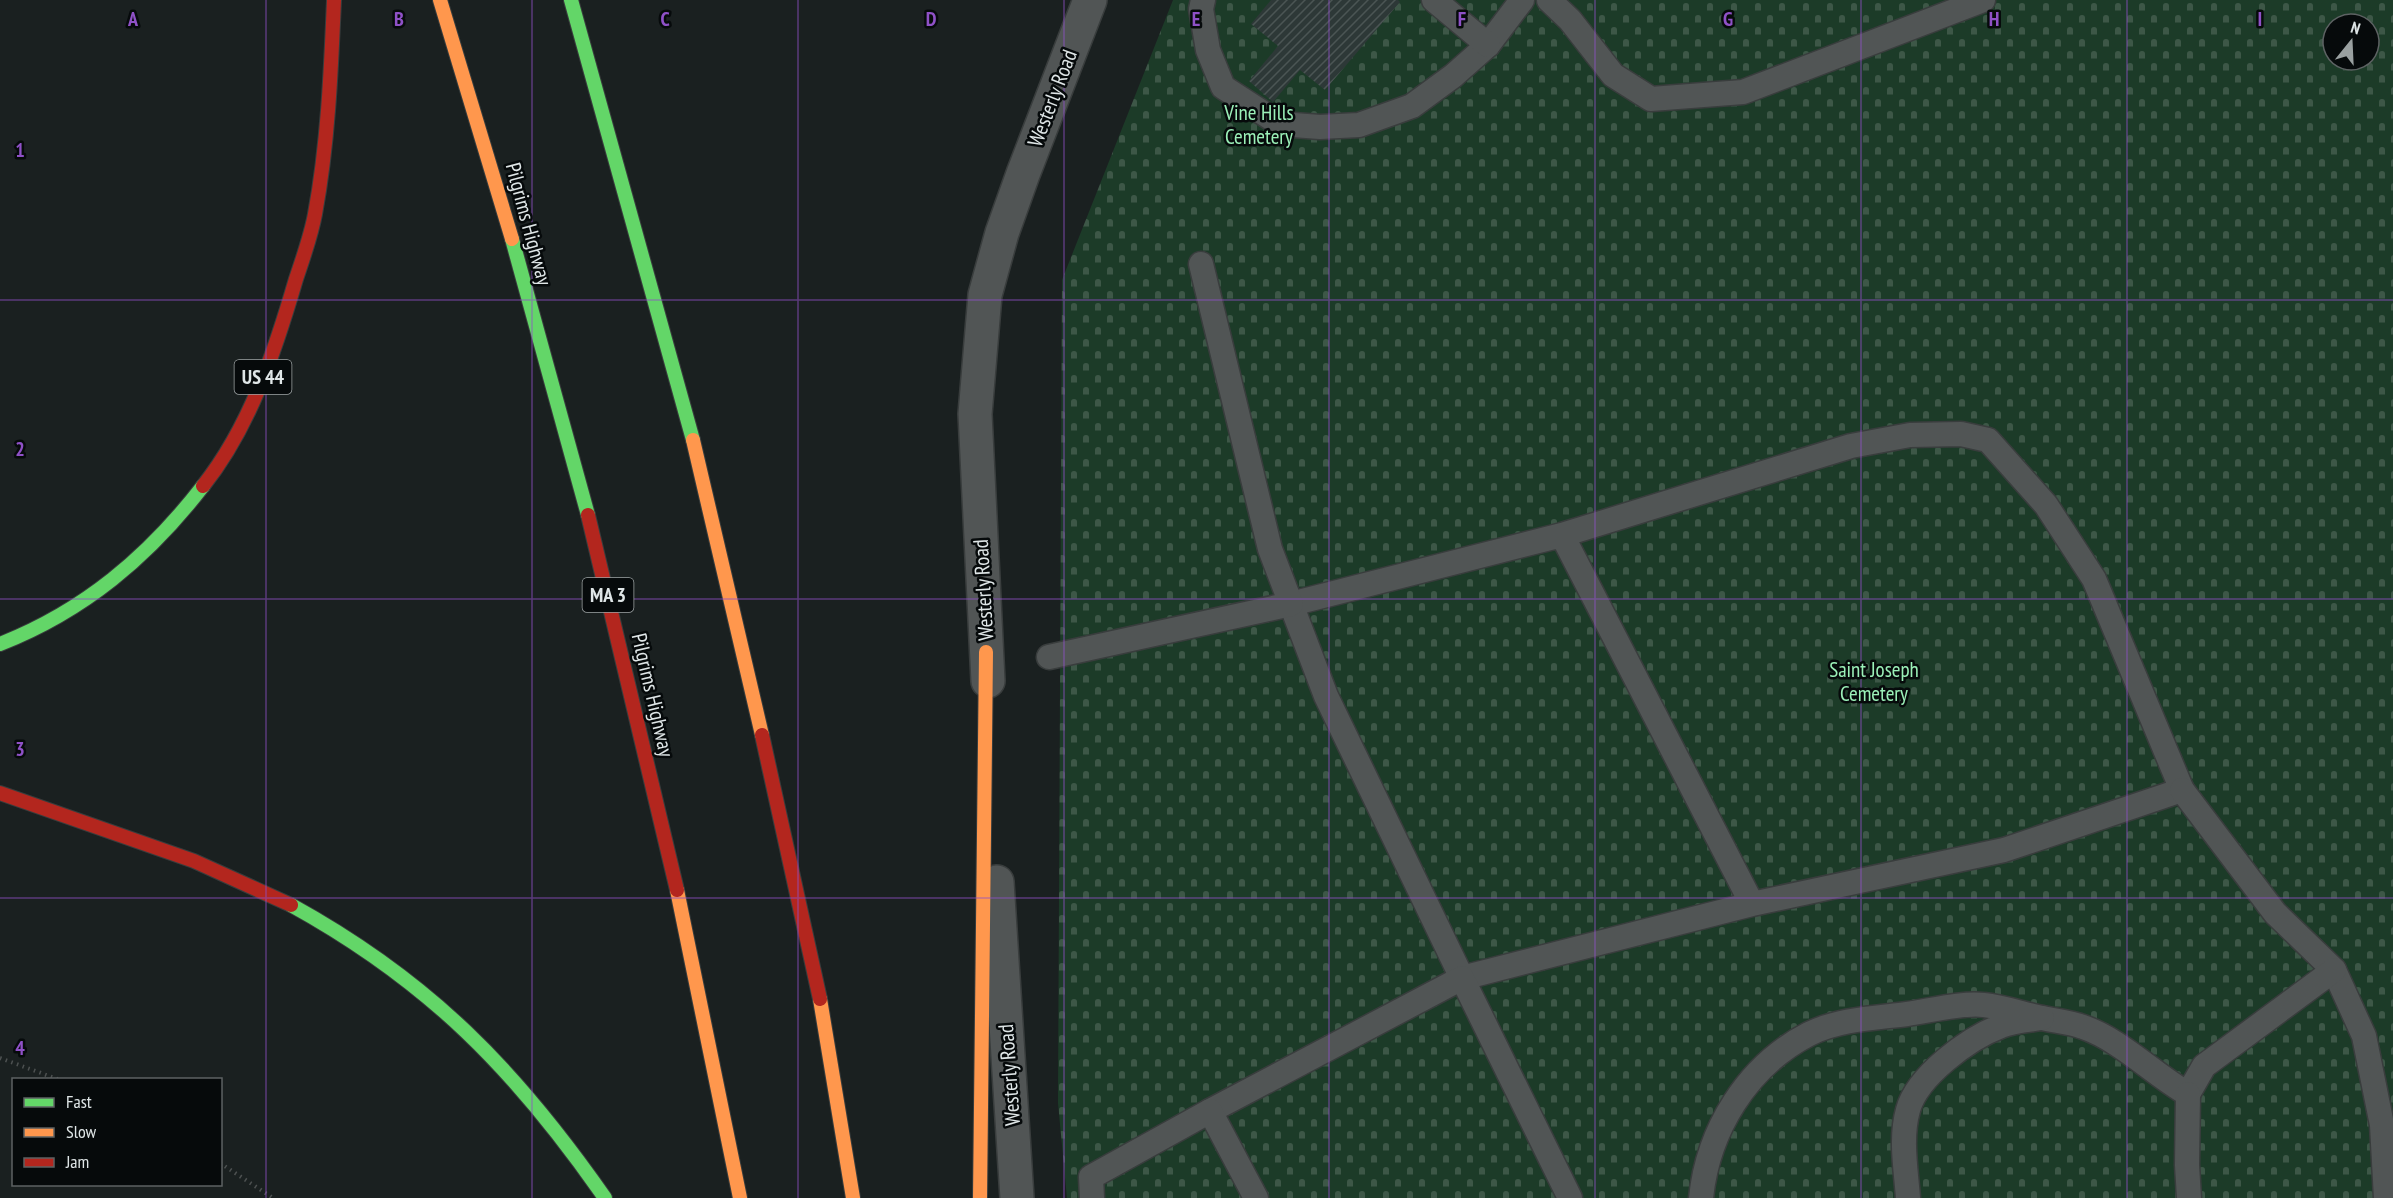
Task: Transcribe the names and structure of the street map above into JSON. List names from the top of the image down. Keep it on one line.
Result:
{"streets":{"highway":["Pilgrims Highway","US 44","MA 3"],"street":["Westerly Road"]},"parks":["Vine Hills Cemetery","Saint Joseph Cemetery"],"legend":["Fast","Slow","Jam"],"north":"top","grid":{"columns":["A","B","C","D","E","F","G","H","I"],"rows":["1","2","3","4"]}}
